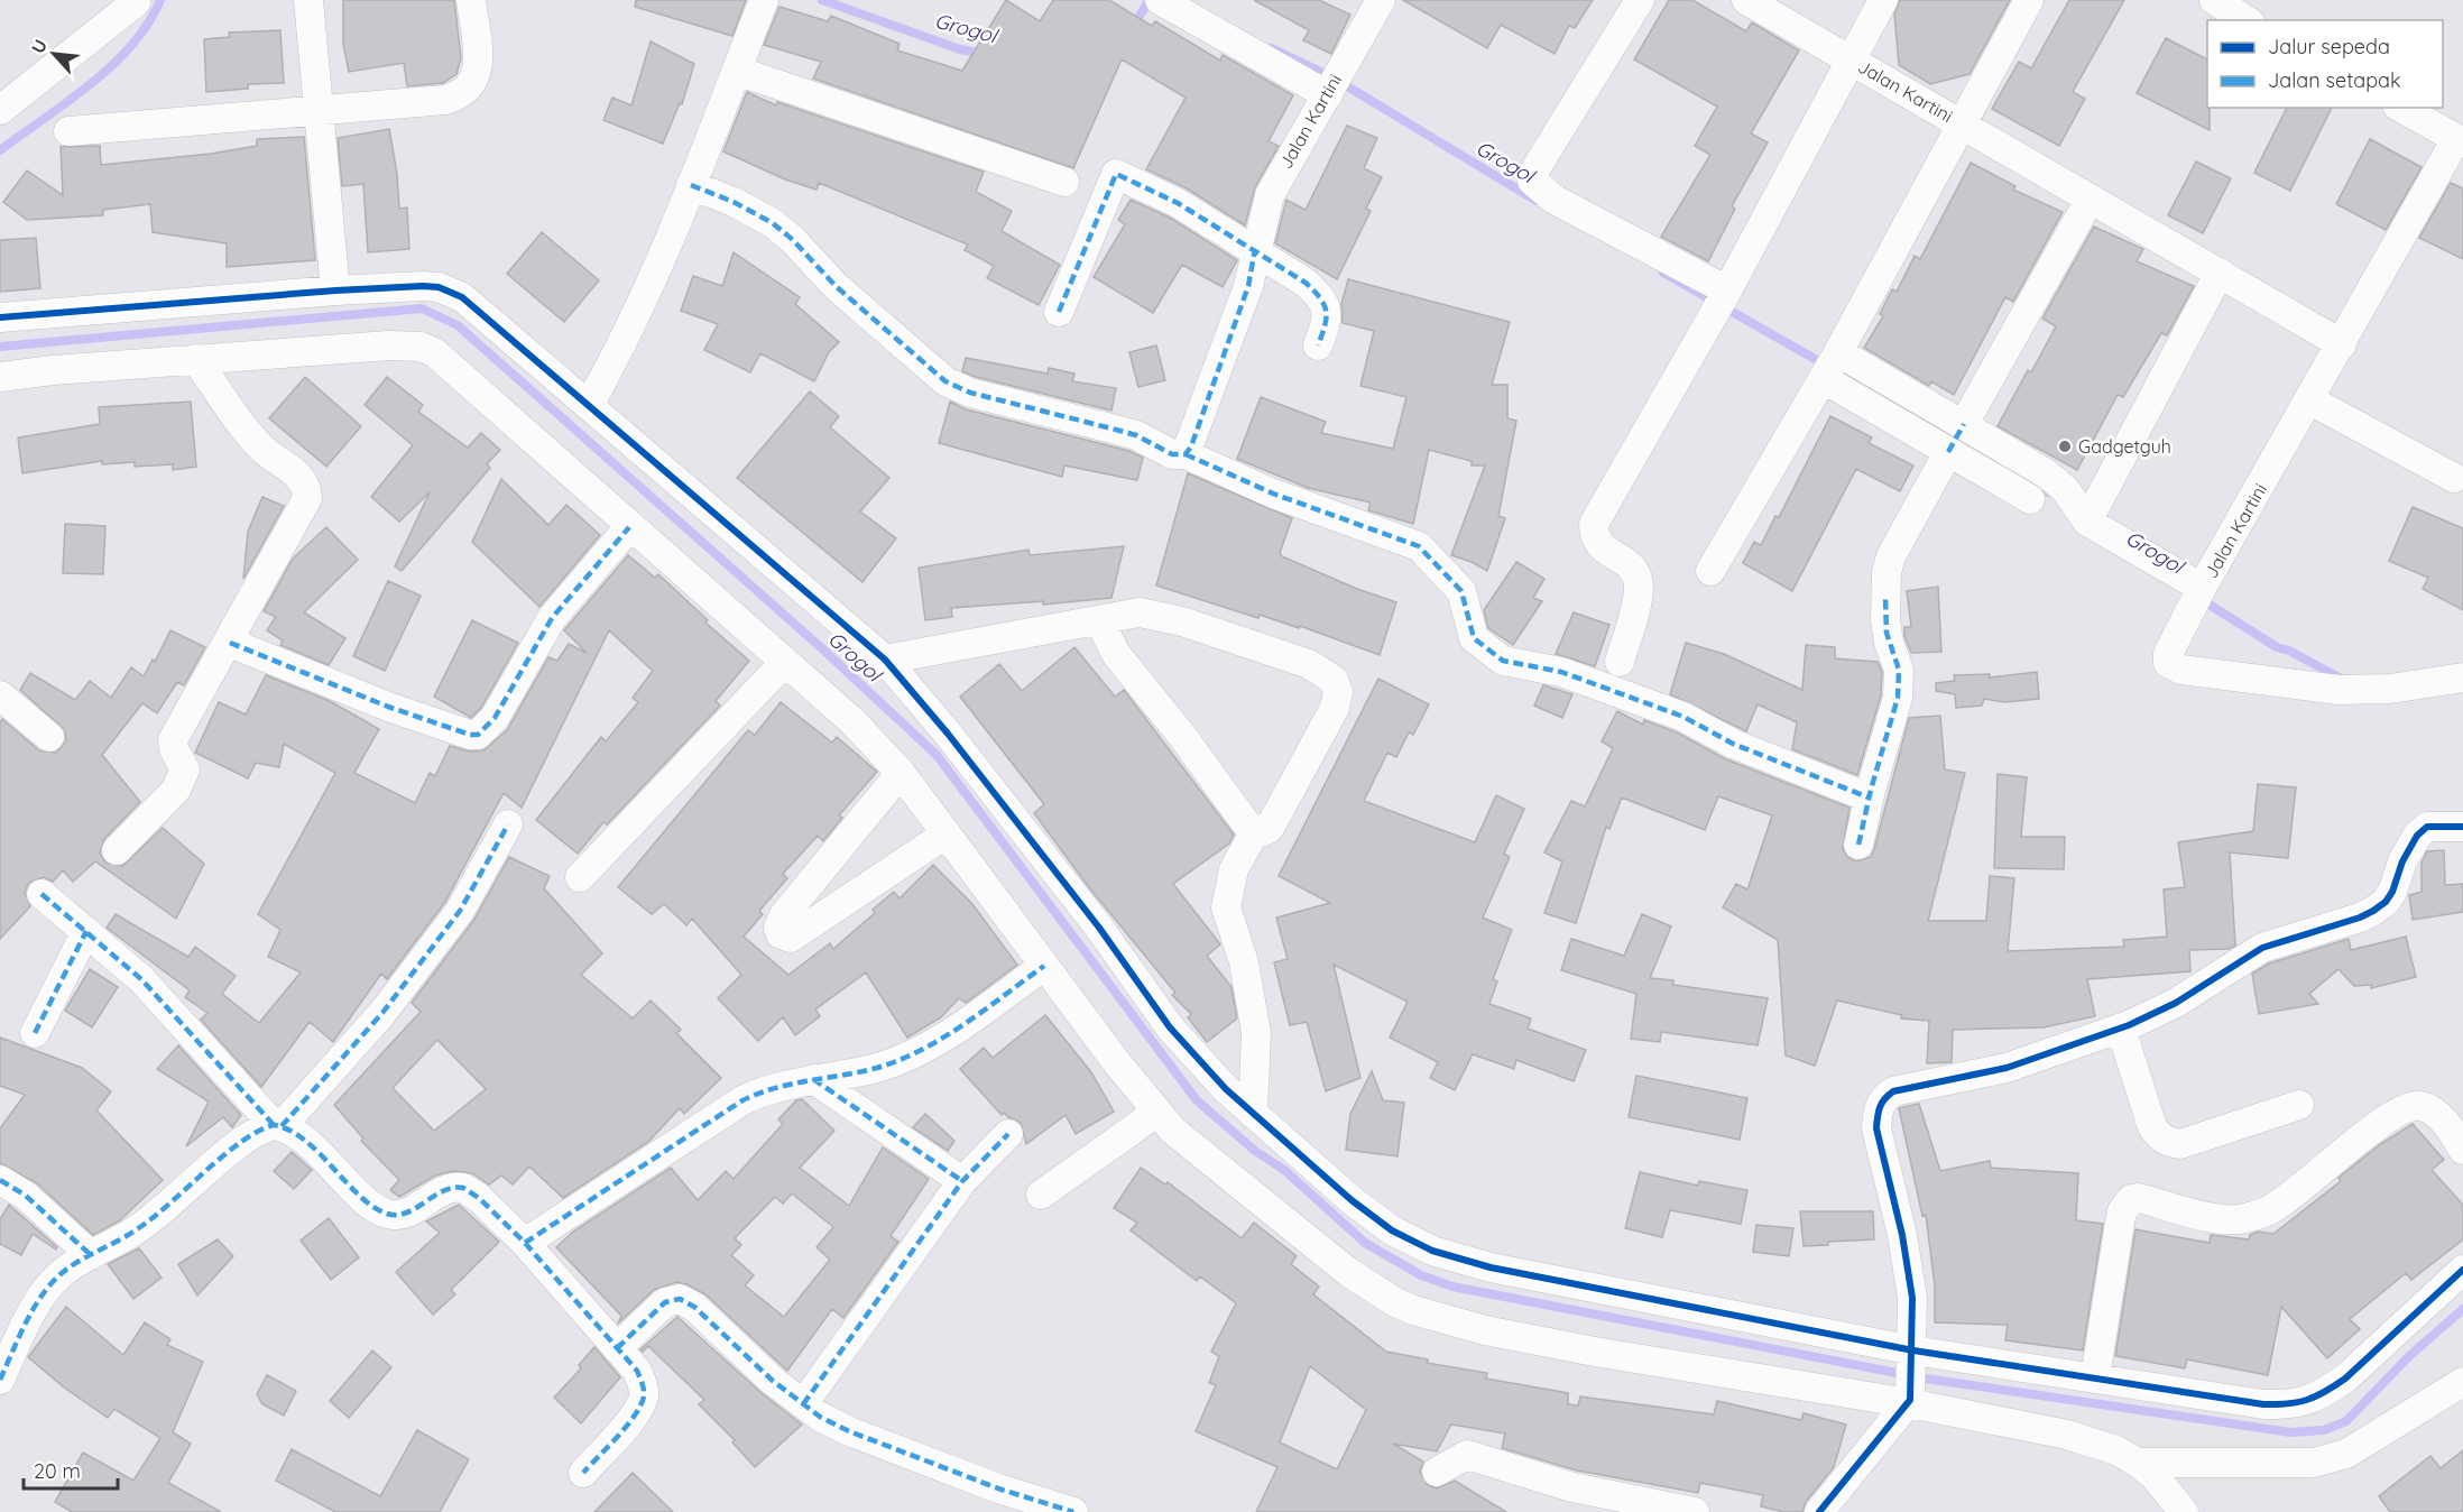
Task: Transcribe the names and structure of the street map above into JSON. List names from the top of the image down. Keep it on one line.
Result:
{"streets":{"street":["Jalan Kartini"]},"water":["Grogol"],"places":["Gadgetguh"],"legend":["Jalur sepeda","Jalan setapak"],"scale_bar":"20 m","north":"top left"}
